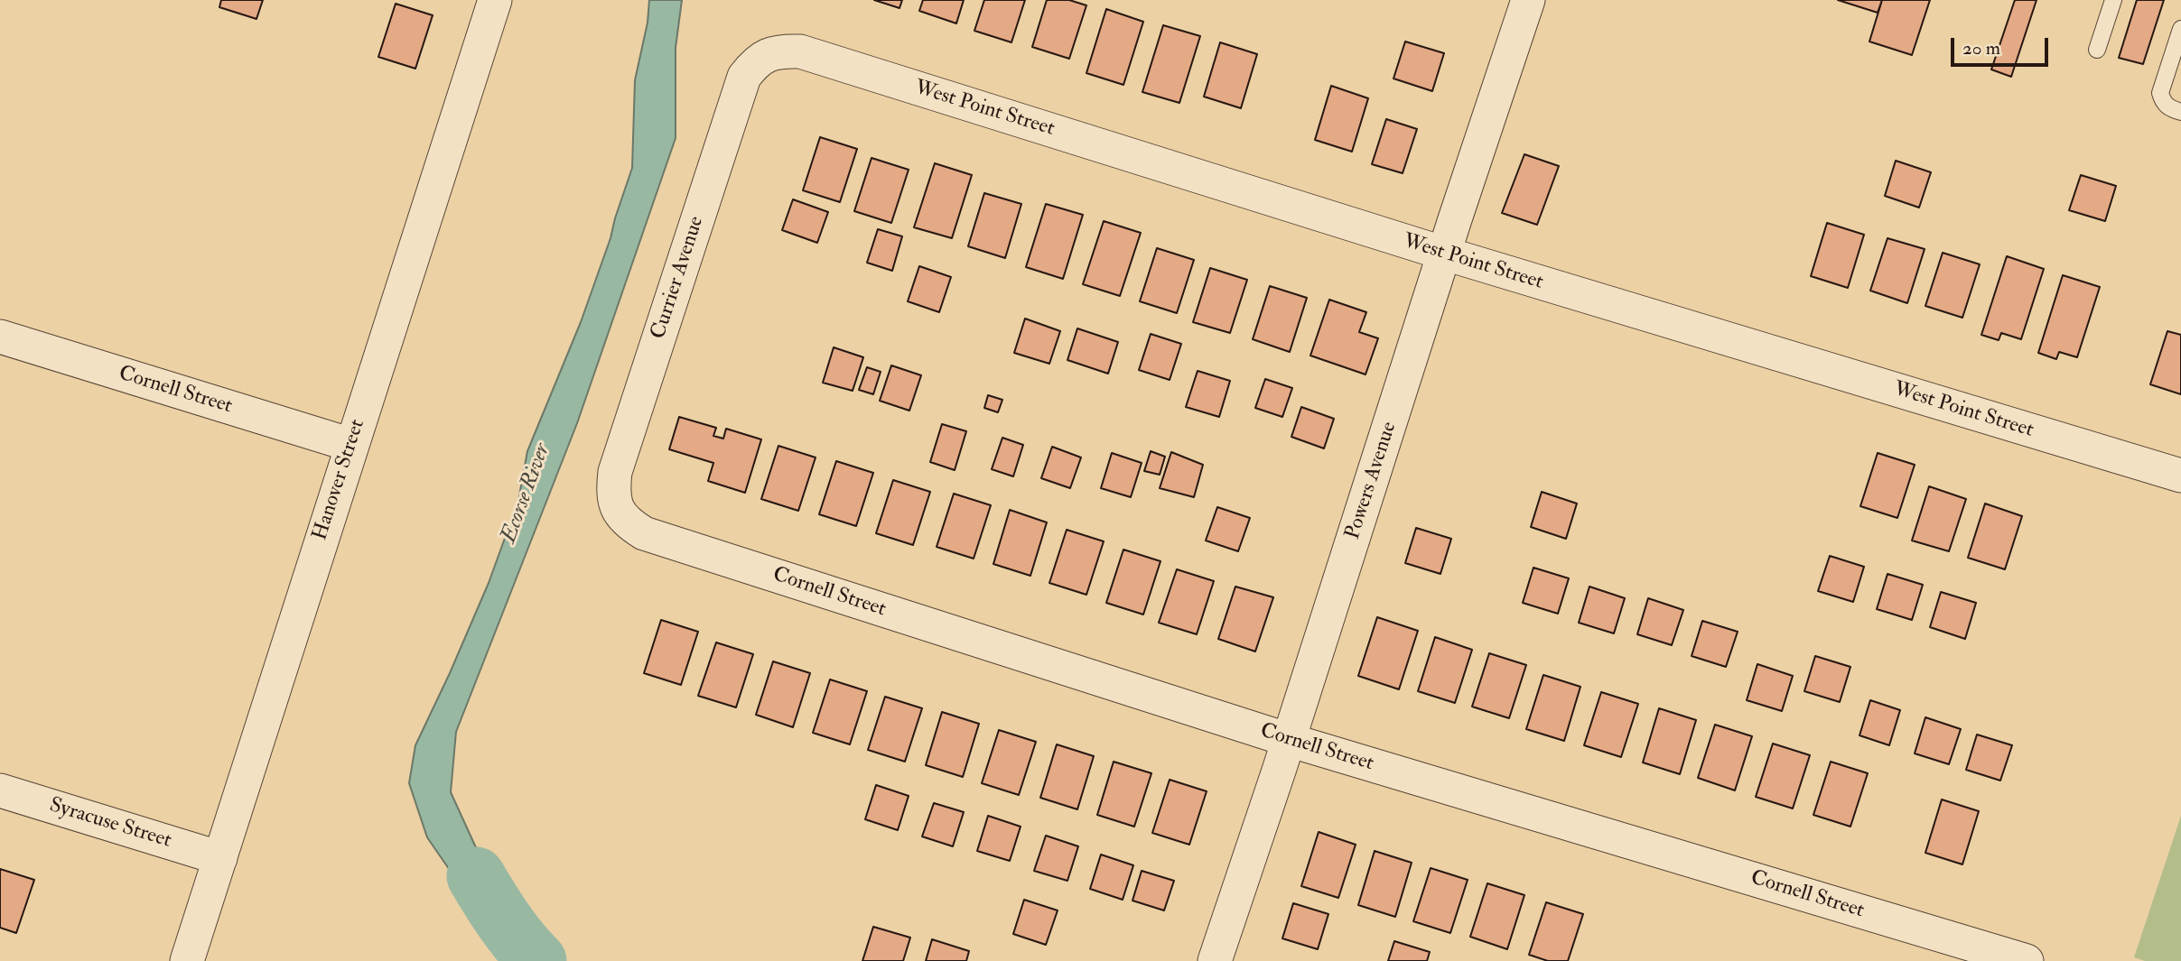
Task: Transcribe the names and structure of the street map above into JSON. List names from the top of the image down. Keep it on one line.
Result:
{"streets":{"street":["West Point Street","Currier Avenue","Cornell Street","Hanover Street","Powers Avenue","Syracuse Street"]},"crossings":[["West Point Street","Currier Avenue"],["West Point Street","Powers Avenue"],["Currier Avenue","Cornell Street"],["Cornell Street","Hanover Street"],["Cornell Street","Powers Avenue"],["Hanover Street","Syracuse Street"]],"water":["Ecorse River"],"scale_bar":"20 m"}
